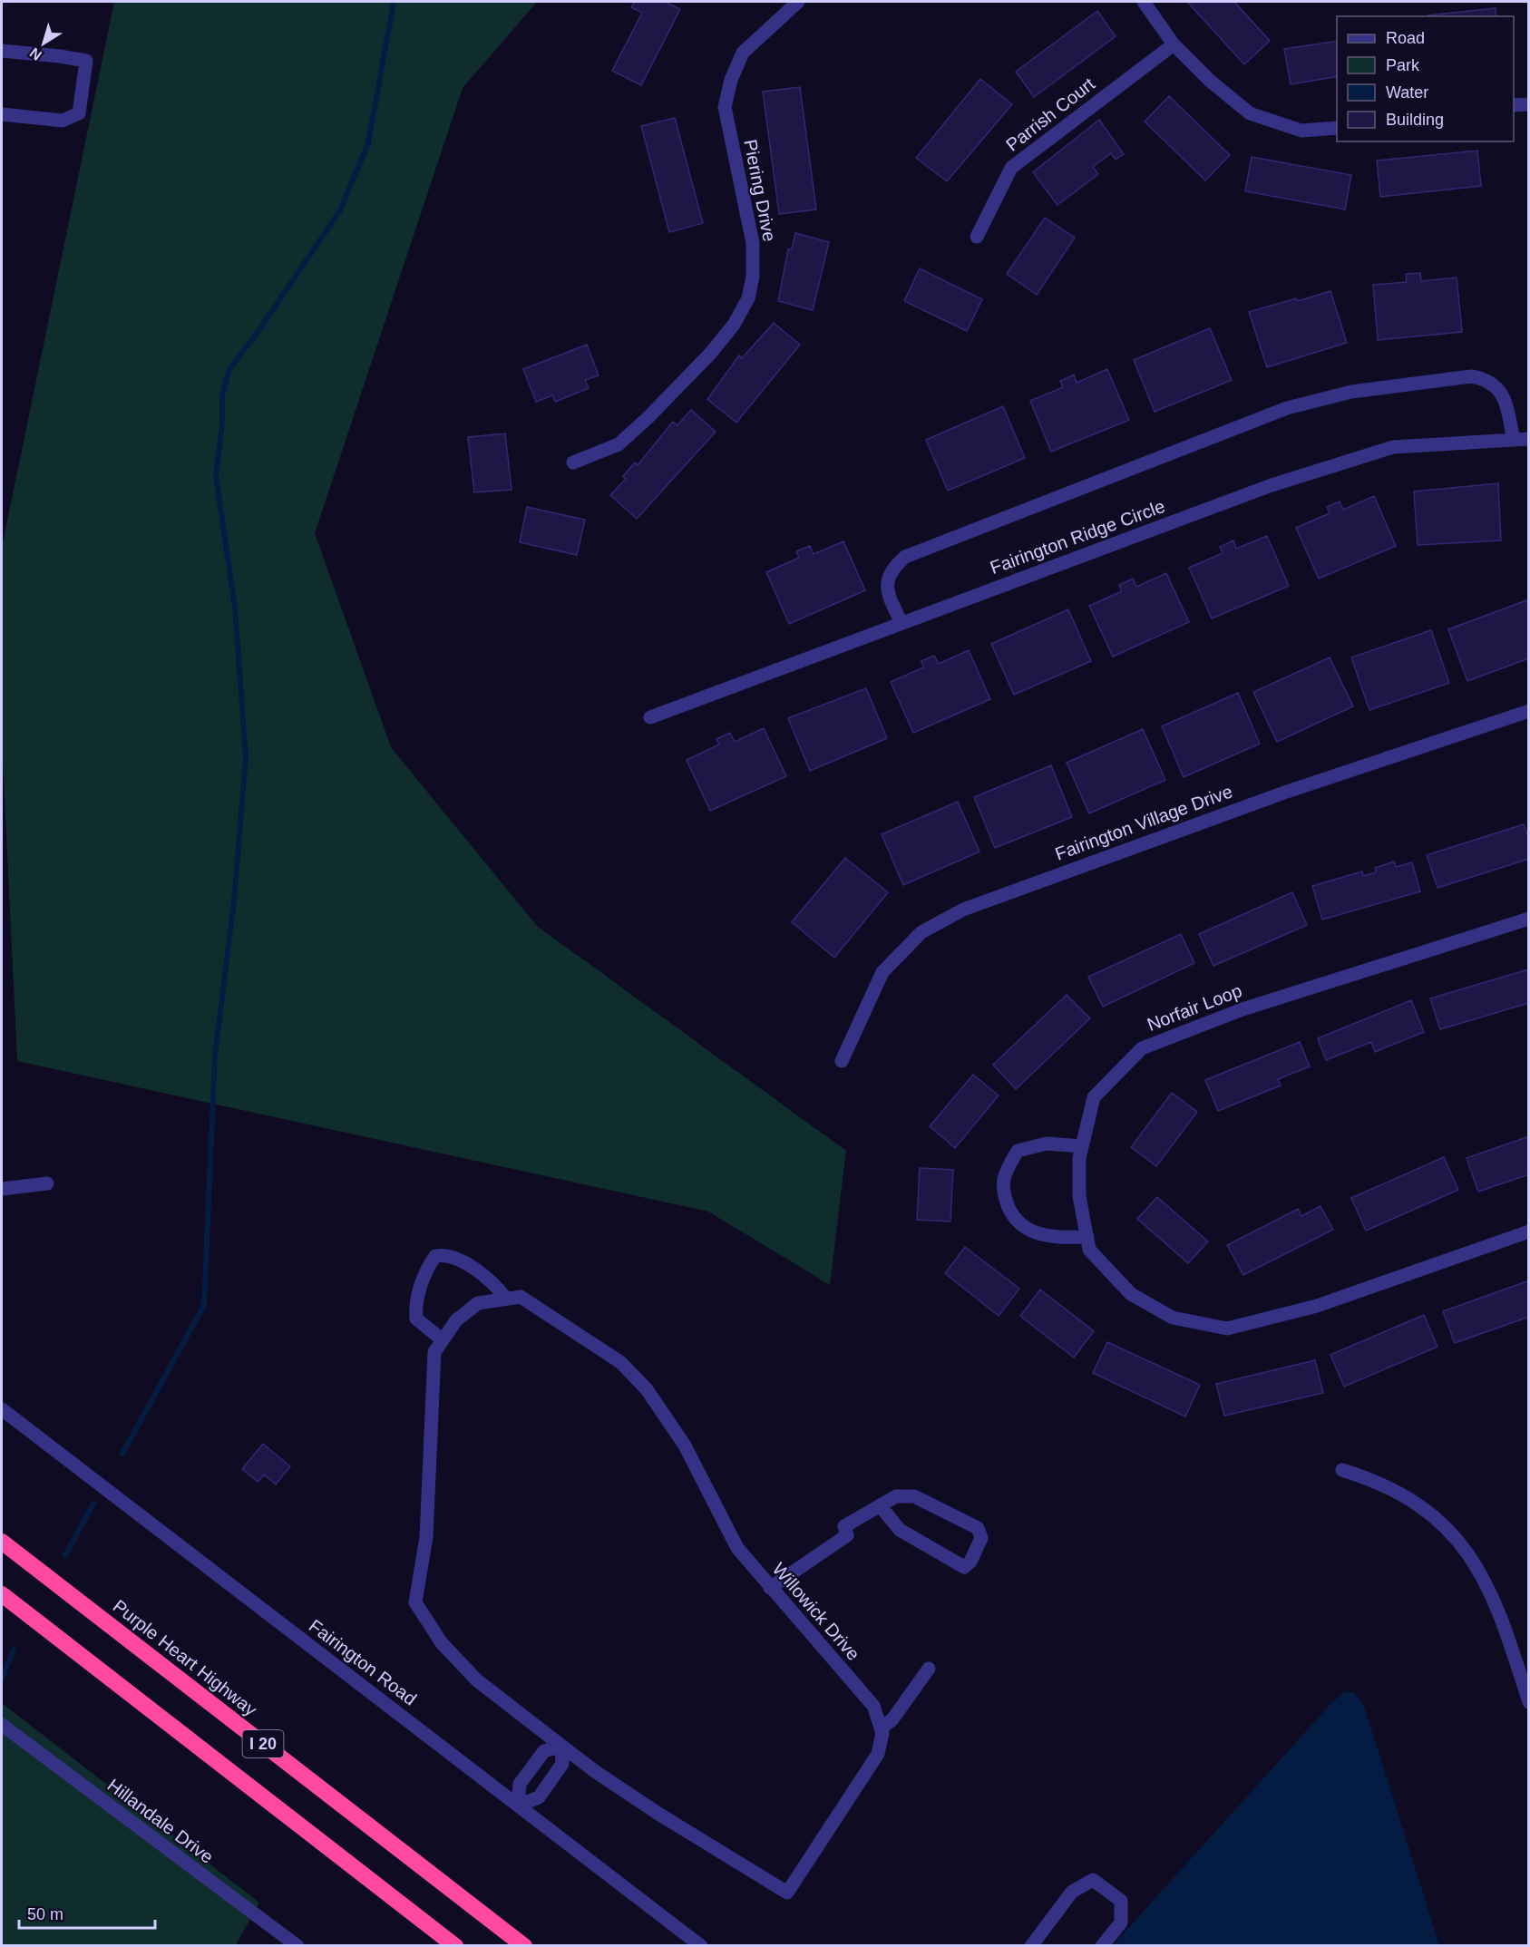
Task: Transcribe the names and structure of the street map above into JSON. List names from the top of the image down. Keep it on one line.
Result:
{"streets":{"highway":["Purple Heart Highway","I 20"],"street":["Parrish Court","Piering Drive","Fairington Ridge Circle","Fairington Village Drive","Norfair Loop","Willowick Drive","Fairington Road","Hillandale Drive"]},"legend":["Road","Park","Water","Building"],"scale_bar":"50 m","north":"bottom left"}
